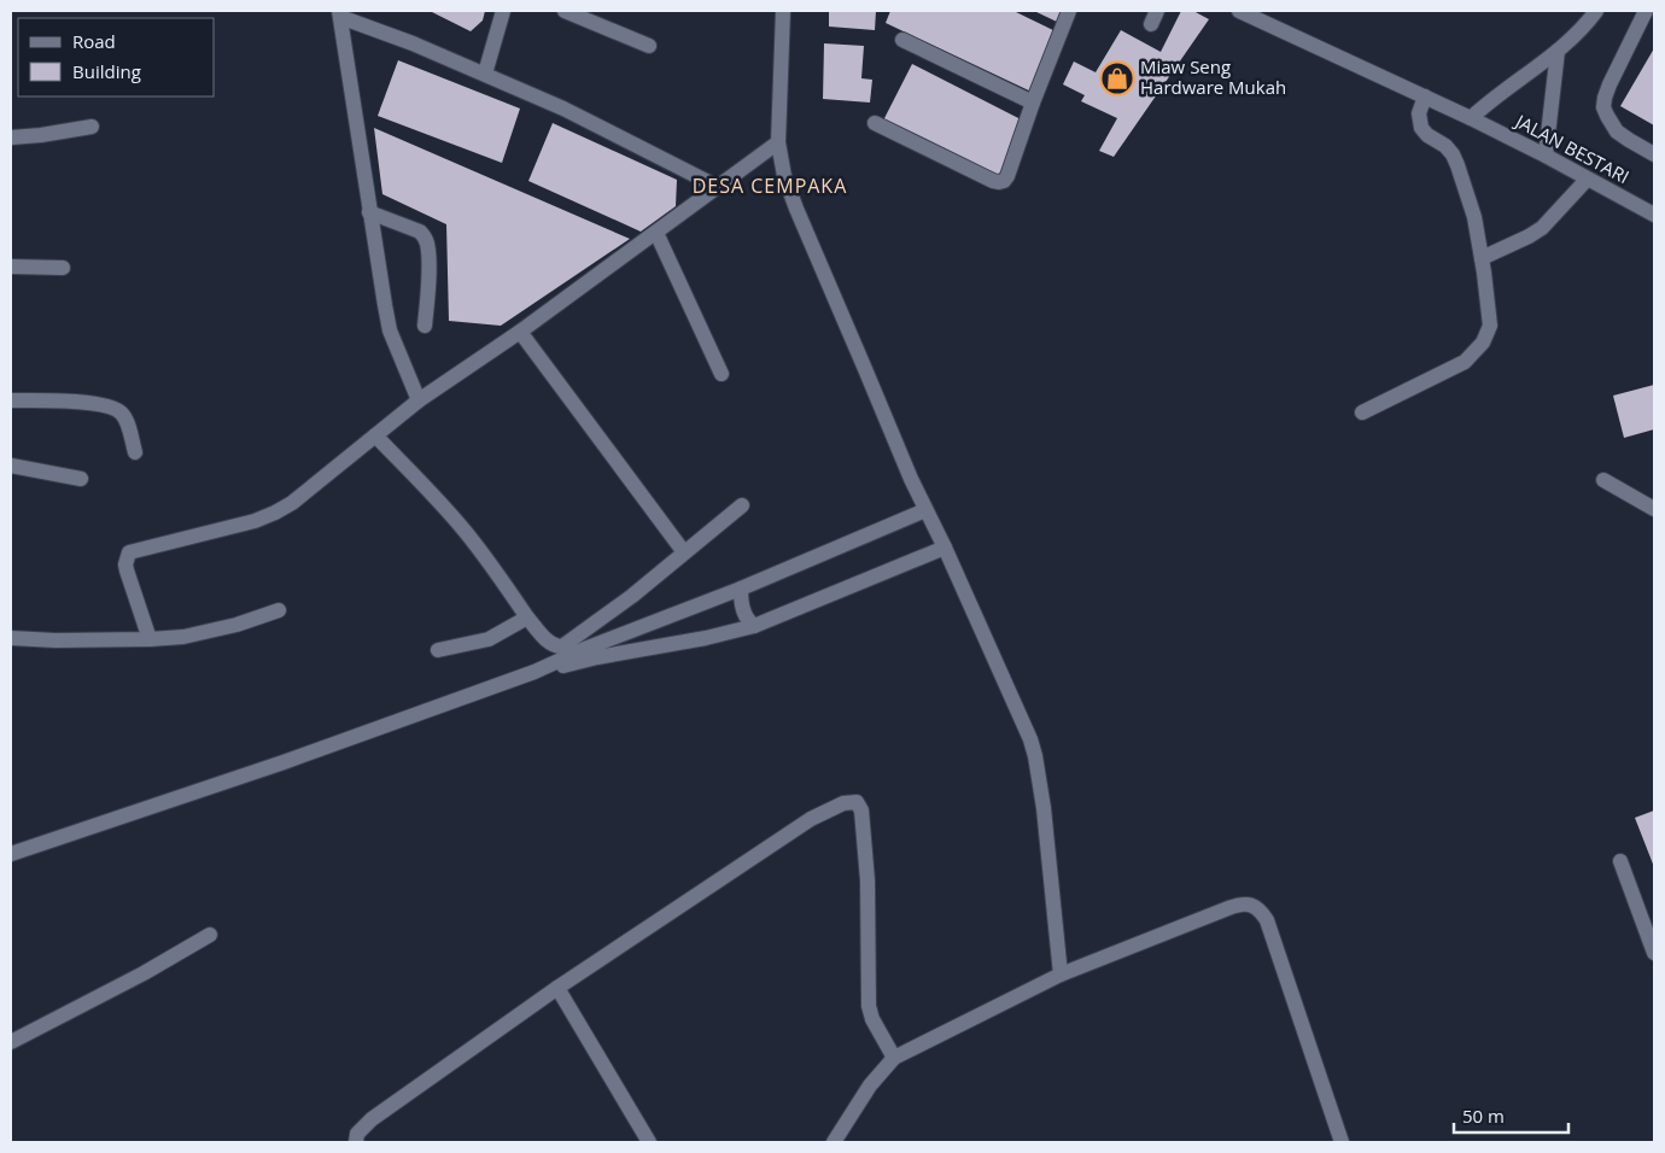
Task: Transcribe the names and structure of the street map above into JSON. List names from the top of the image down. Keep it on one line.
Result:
{"streets":{"street":["JALAN BESTARI"]},"districts":["DESA CEMPAKA"],"places":{"shop":["Miaw Seng Hardware Mukah"]},"legend":["Road","Building"],"scale_bar":"50 m"}
